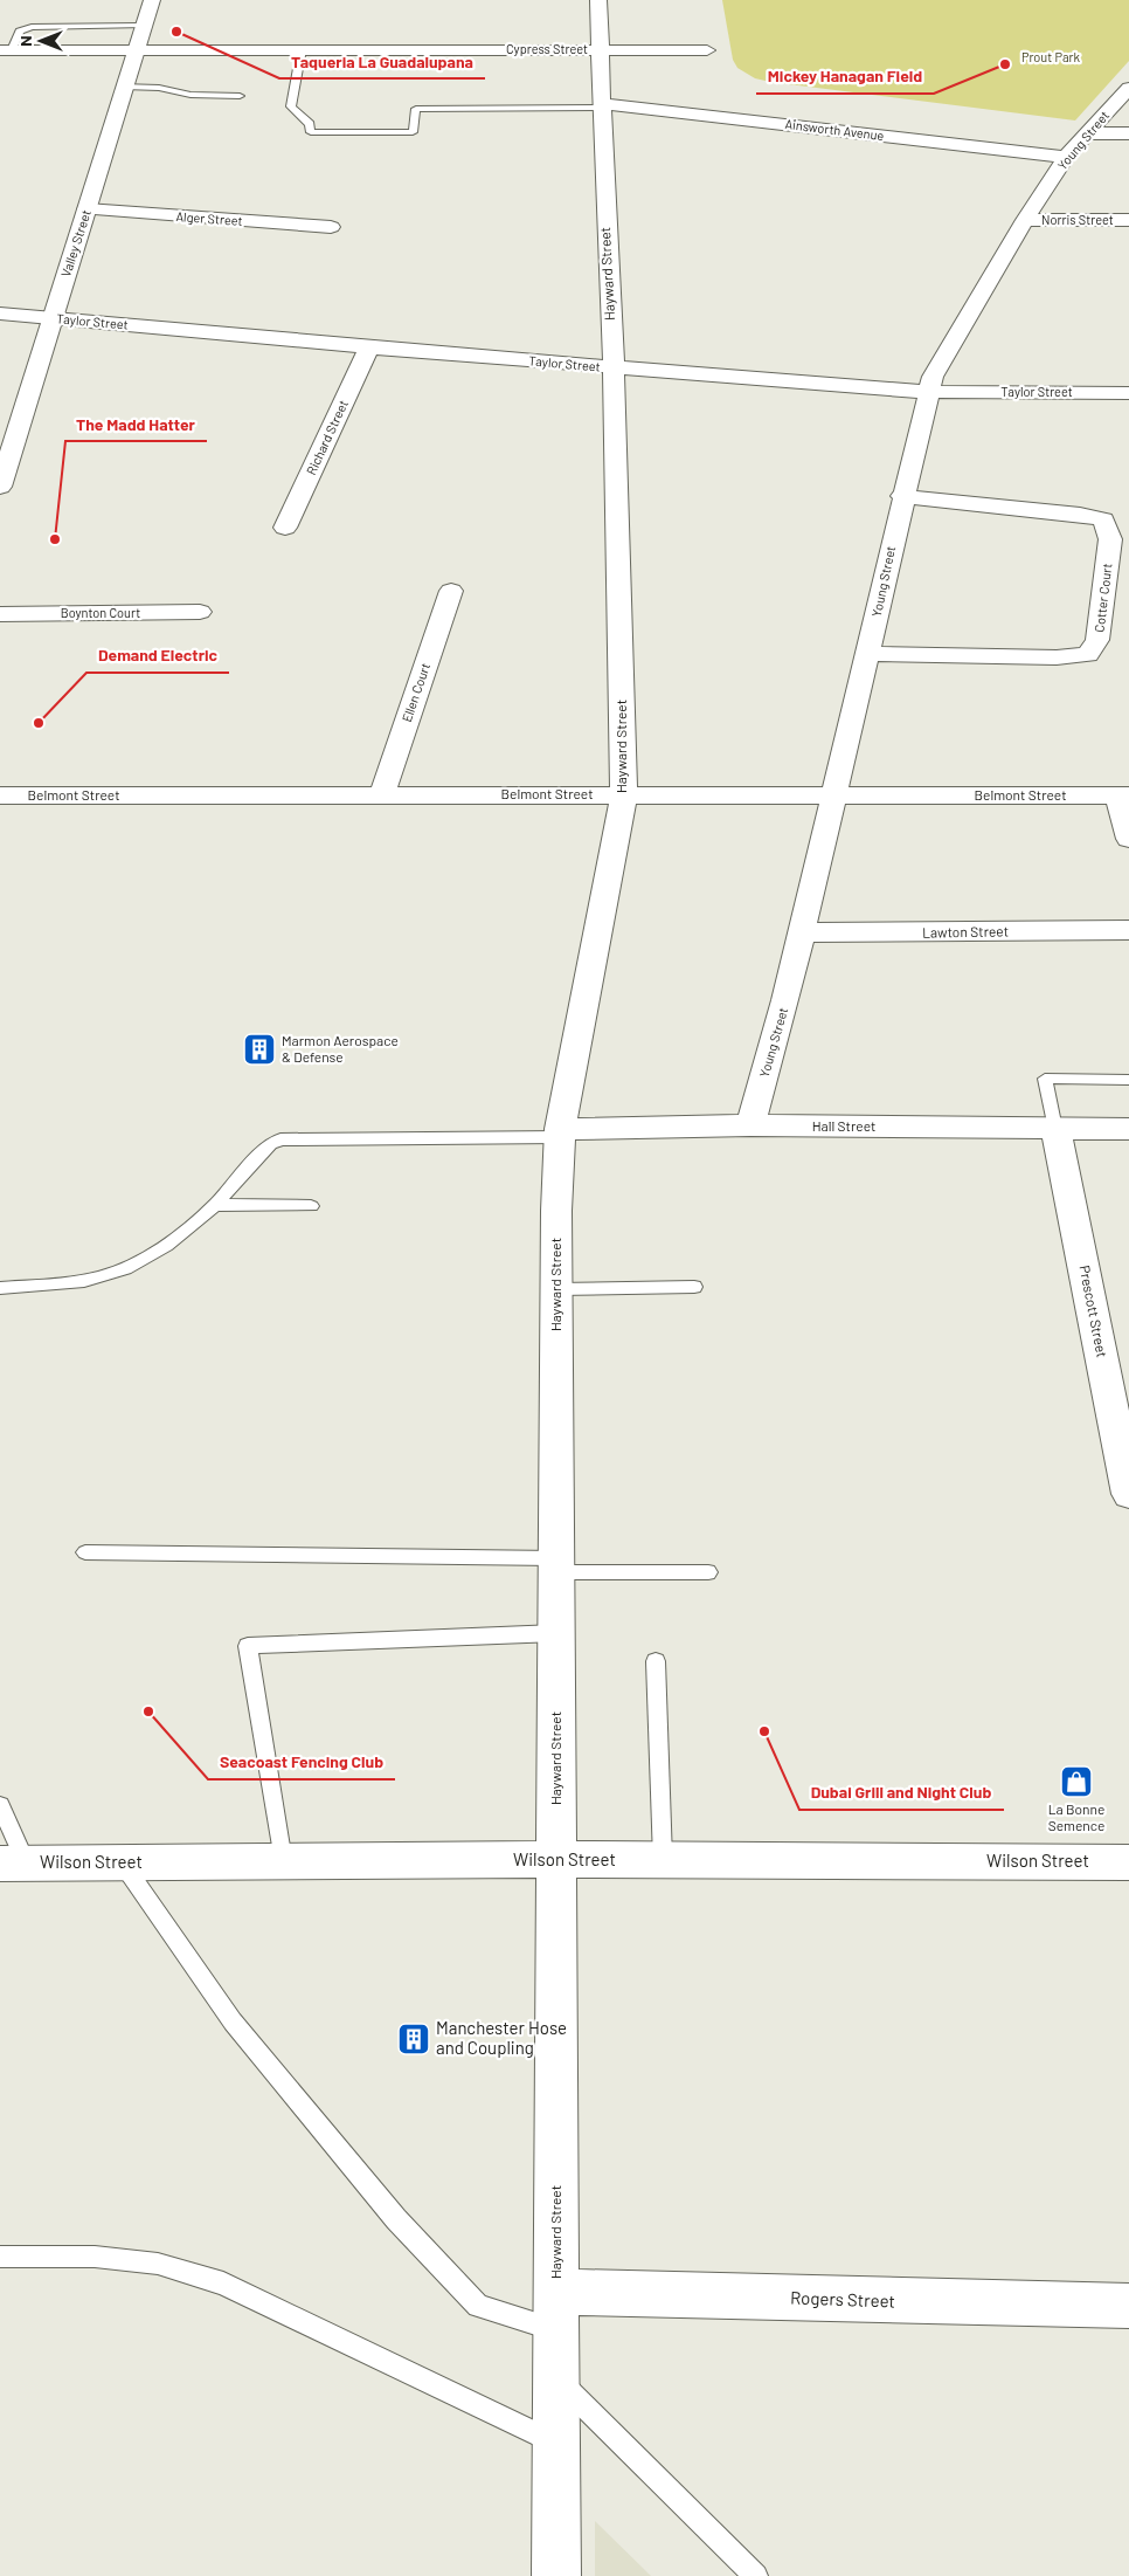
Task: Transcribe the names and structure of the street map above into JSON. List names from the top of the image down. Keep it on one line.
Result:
{"streets":{"street":["Cypress Street","Ainsworth Avenue","Young Street","Alger Street","Norris Street","Valley Street","Hayward Street","Taylor Street","Richard Street","Cotter Court","Boynton Court","Ellen Court","Belmont Street","Lawton Street","Hall Street","Prescott Street","Wilson Street","Rogers Street"]},"crossings":[["Cypress Street","Valley Street"],["Cypress Street","Hayward Street"],["Ainsworth Avenue","Young Street"],["Ainsworth Avenue","Hayward Street"],["Young Street","Norris Street"],["Young Street","Taylor Street"],["Young Street","Cotter Court"],["Young Street","Belmont Street"],["Young Street","Lawton Street"],["Young Street","Hall Street"],["Alger Street","Valley Street"],["Valley Street","Taylor Street"],["Hayward Street","Taylor Street"],["Hayward Street","Belmont Street"],["Hayward Street","Hall Street"],["Hayward Street","Wilson Street"],["Hayward Street","Rogers Street"],["Taylor Street","Richard Street"],["Ellen Court","Belmont Street"],["Hall Street","Prescott Street"]],"parks":["Prout Park"],"places":{"other":["Taqueria La Guadalupana","Mickey Hanagan Field","The Madd Hatter","Demand Electric","Seacoast Fencing Club","Dubai Grill and Night Club"],"building":["Marmon Aerospace & Defense","Manchester Hose and Coupling"],"shop":["La Bonne Semence"]},"north":"left"}
